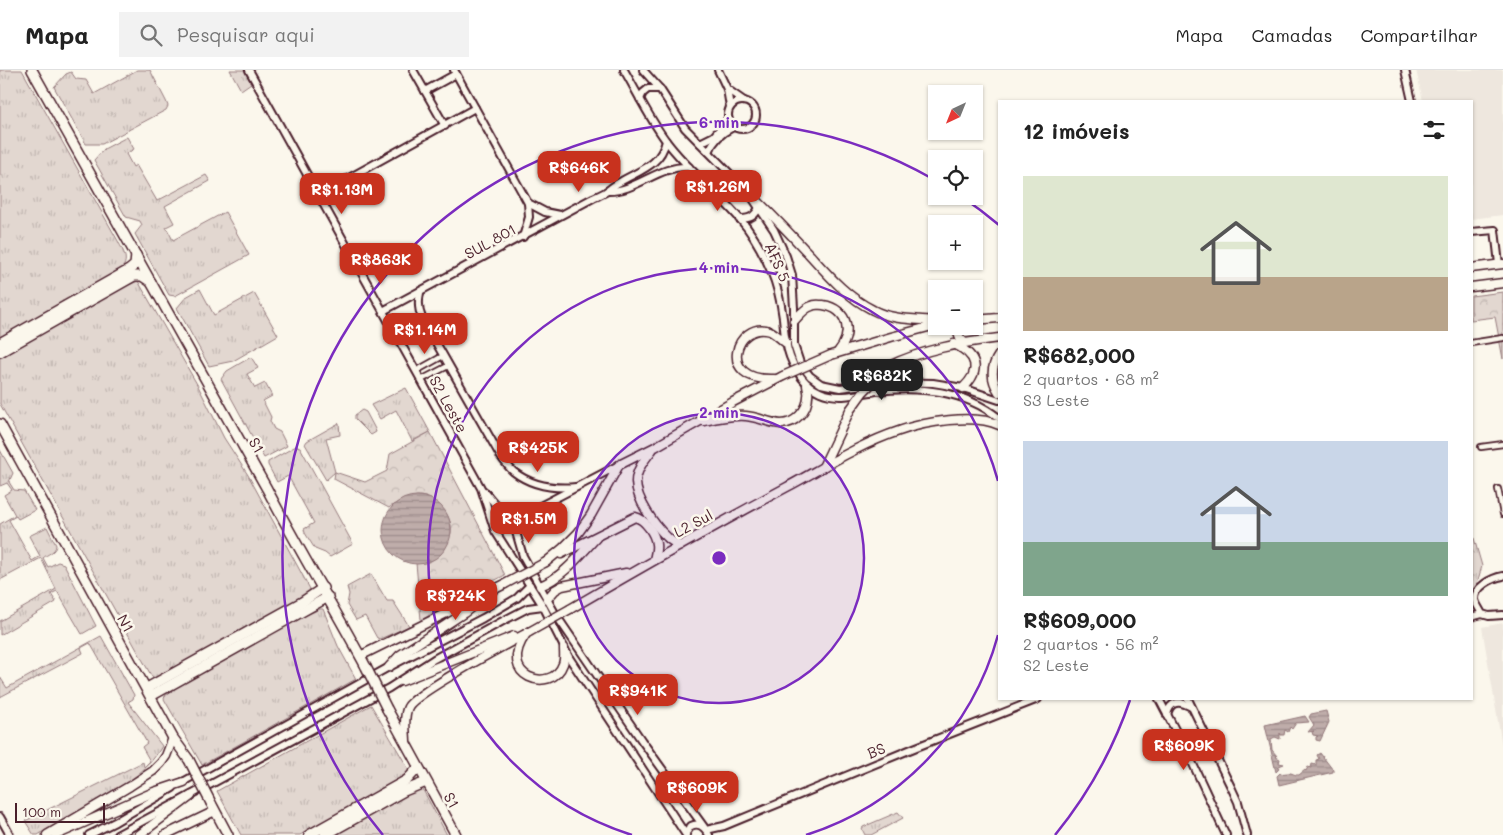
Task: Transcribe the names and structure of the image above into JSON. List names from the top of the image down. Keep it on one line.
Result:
{"streets":{"highway":["S1","N1"],"main road":["SUL 801","AFS 5","S2 Leste","L2 Sul","BS"]},"crossings":[["SUL 801","AFS 5"],["SUL 801","S2 Leste"],["S2 Leste","BS"],["S1","L2 Sul"]],"scale_bar":"100 m","north":"bottom left","page":{"header":"Mapa","search":"Pesquisar aqui","nav":["Mapa","Camadas","Compartilhar"],"map_buttons":["+","−"],"heading":"12 imóveis","price":["R$646K","R$1.26M","R$1.13M","R$863K","R$1.14M","R$682K","R$425K","R$1.5M","R$724K","R$941K","R$609K","R$609K"],"list":[{"name":"R$682,000","note":"2 quartos · 68 m² · S3 Leste"},{"name":"R$609,000","note":"2 quartos · 56 m² · S2 Leste"}],"scale":"100 m"},"rings":["6 min","4 min","2 min"]}
